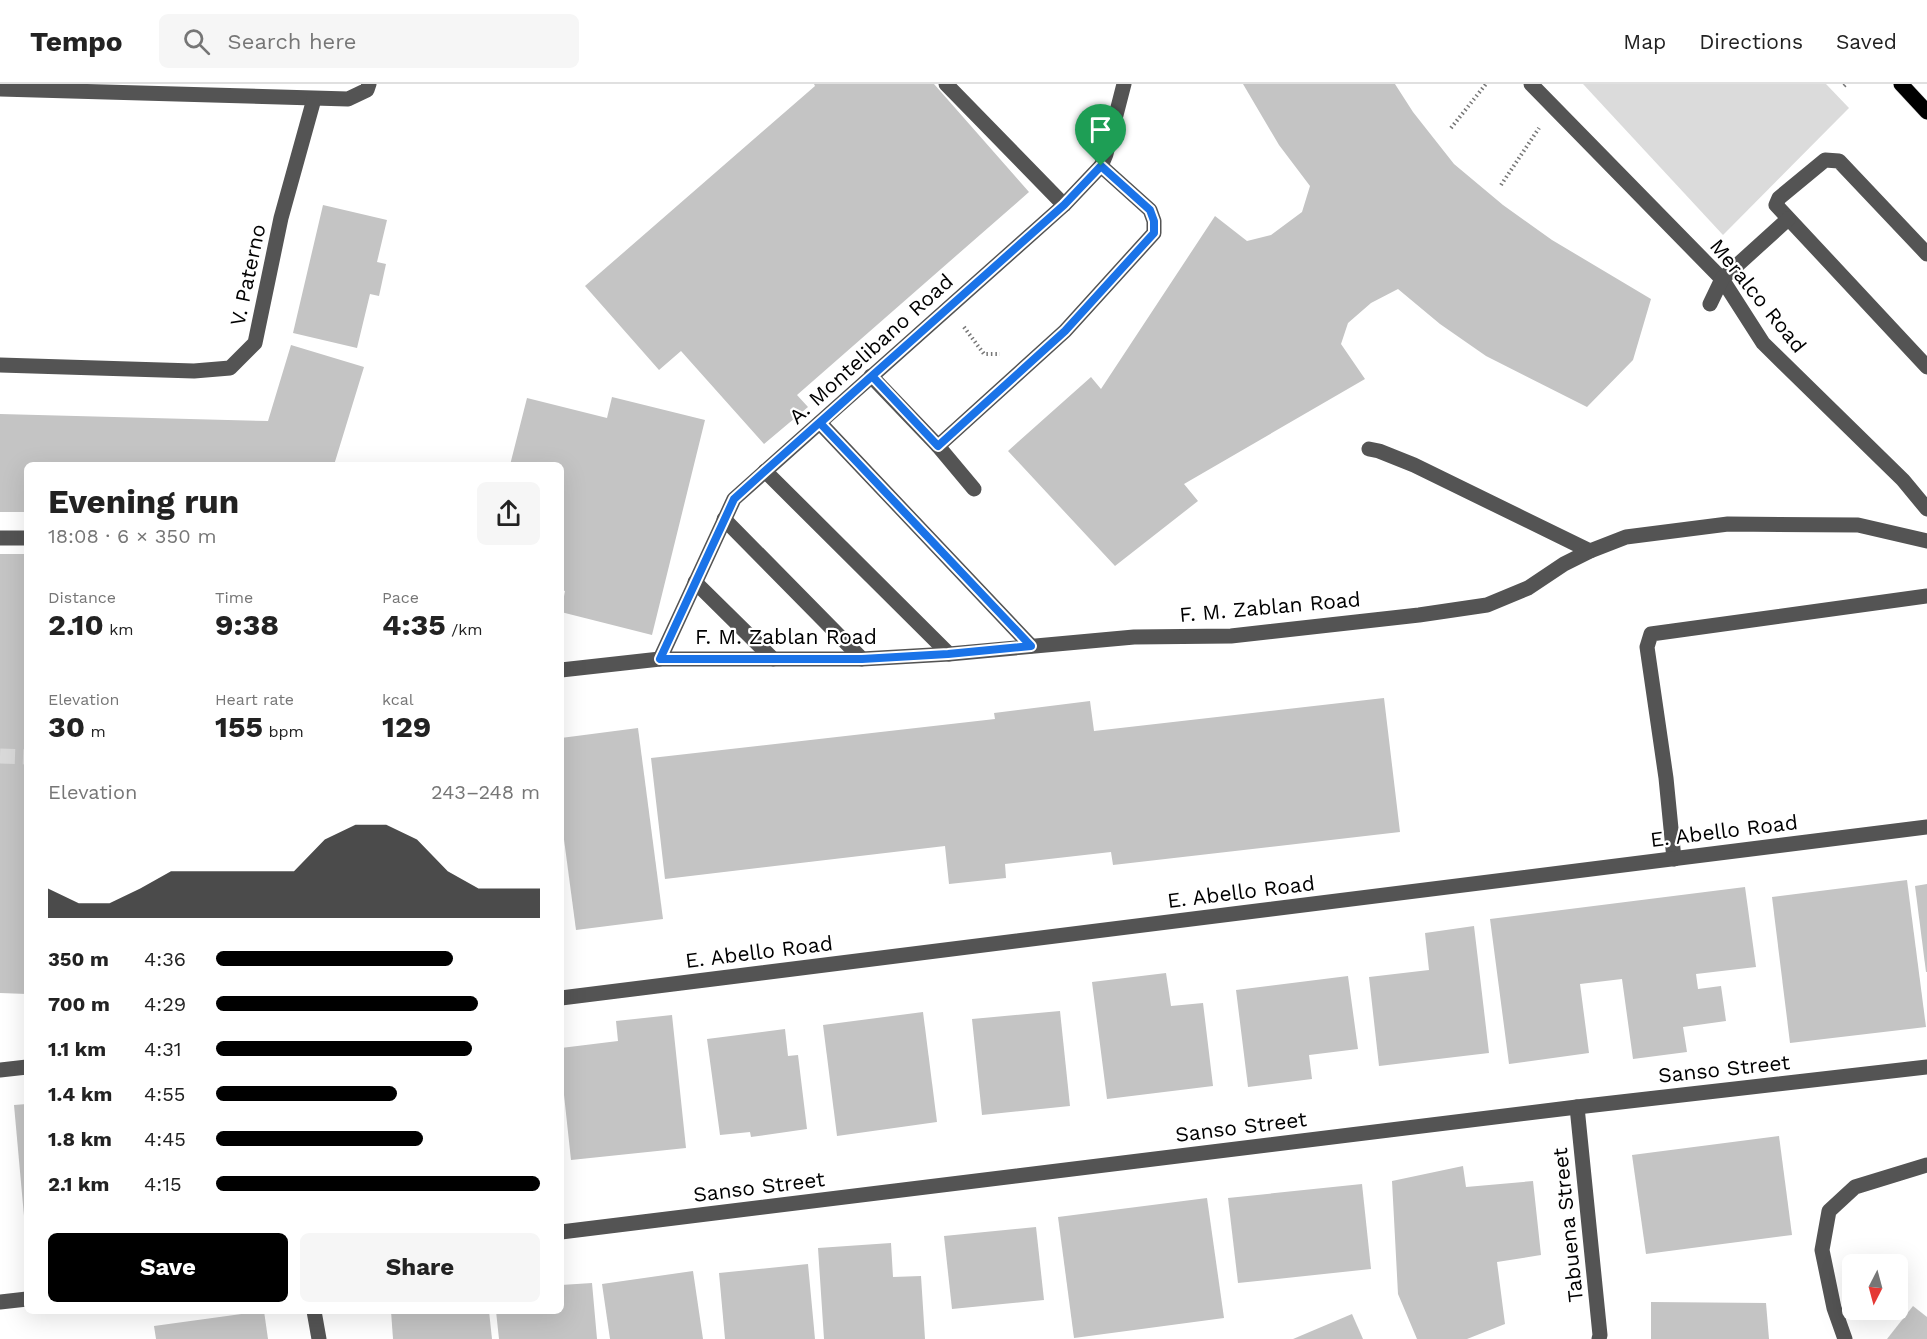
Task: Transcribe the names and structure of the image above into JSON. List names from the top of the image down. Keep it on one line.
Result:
{"streets":{"street":["V. Paterno","Meralco Road","A. Montelibano Road","F. M. Zablan Road","E. Abello Road","Sanso Street","Tabuena Street"]},"crossings":[["A. Montelibano Road","F. M. Zablan Road"],["Sanso Street","Tabuena Street"]],"north":"bottom","page":{"header":"Tempo","search":"Search here","nav":["Map","Directions","Saved"],"heading":["Evening run","18:08 · 6 × 350 m"],"stats":[["Distance","2.10 km"],["Time","9:38"],["Pace","4:35 /km"],["Elevation","30 m"],["Heart rate","155 bpm"],["kcal","129"]],"chart":["Elevation","243–248 m"],"list":[{"name":"350 m","note":"4:36"},{"name":"700 m","note":"4:29"},{"name":"1.1 km","note":"4:31"},{"name":"1.4 km","note":"4:55"},{"name":"1.8 km","note":"4:45"},{"name":"2.1 km","note":"4:15"}],"buttons":["Save","Share"]}}
